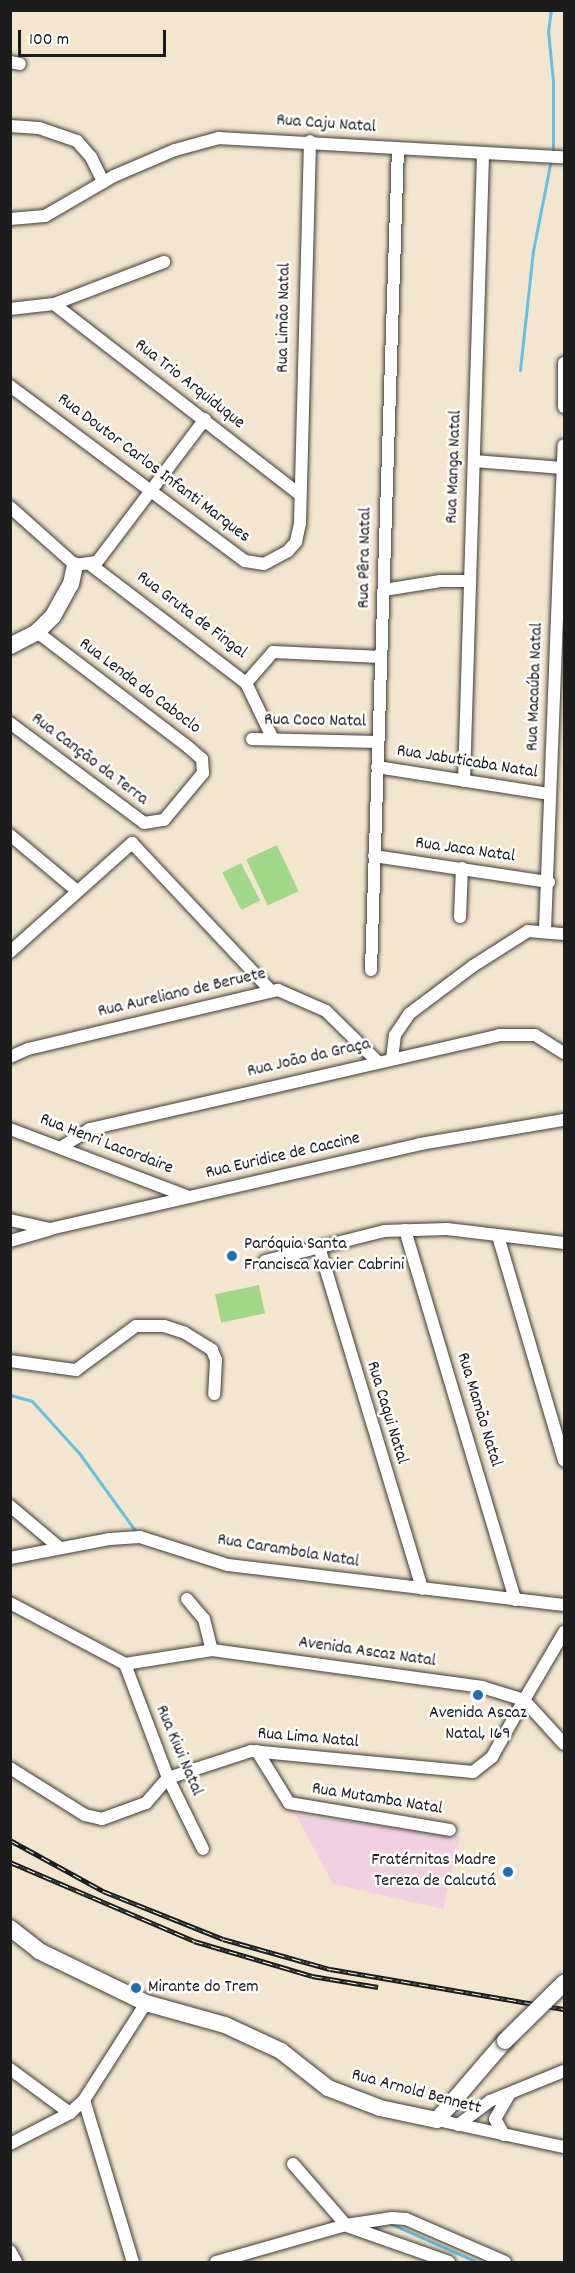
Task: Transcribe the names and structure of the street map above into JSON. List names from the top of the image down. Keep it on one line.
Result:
{"streets":{"street":["Rua Caju Natal","Rua Limão Natal","Rua Trio Arquiduque","Rua Manga Natal","Rua Doutor Carlos Infanti Marques","Rua Pêra Natal","Rua Gruta de Fingal","Rua Lenda do Caboclo","Rua Macaúba Natal","Rua Coco Natal","Rua Canção da Terra","Rua Jabuticaba Natal","Rua Jaca Natal","Rua Aureliano de Beruete","Rua João da Graça","Rua Henri Lacordaire","Rua Euridice de Caccine","Rua Mamão Natal","Rua Caqui Natal","Rua Carambola Natal","Avenida Ascaz Natal","Rua Lima Natal","Rua Kiwi Natal","Rua Mutamba Natal","Rua Arnold Bennett"]},"crossings":[["Rua Caju Natal","Rua Limão Natal"],["Rua Caju Natal","Rua Manga Natal"],["Rua Caju Natal","Rua Pêra Natal"],["Rua Limão Natal","Rua Trio Arquiduque"],["Rua Limão Natal","Rua Doutor Carlos Infanti Marques"],["Rua Trio Arquiduque","Rua Doutor Carlos Infanti Marques"],["Rua Manga Natal","Rua Jabuticaba Natal"],["Rua Pêra Natal","Rua Coco Natal"],["Rua Pêra Natal","Rua Jabuticaba Natal"],["Rua Pêra Natal","Rua Jaca Natal"],["Rua Gruta de Fingal","Rua Coco Natal"],["Rua Lenda do Caboclo","Rua Canção da Terra"],["Rua Macaúba Natal","Rua Jabuticaba Natal"],["Rua Macaúba Natal","Rua Jaca Natal"],["Rua Aureliano de Beruete","Rua João da Graça"],["Rua João da Graça","Rua Henri Lacordaire"],["Rua Henri Lacordaire","Rua Euridice de Caccine"],["Rua Mamão Natal","Rua Carambola Natal"],["Rua Caqui Natal","Rua Carambola Natal"],["Avenida Ascaz Natal","Rua Lima Natal"],["Avenida Ascaz Natal","Rua Kiwi Natal"],["Rua Lima Natal","Rua Kiwi Natal"],["Rua Lima Natal","Rua Mutamba Natal"]],"places":["Paróquia Santa Francisca Xavier Cabrini","Avenida Ascaz Natal, 169","Fratérnitas Madre Tereza de Calcutá","Mirante do Trem"],"scale_bar":"100 m"}
